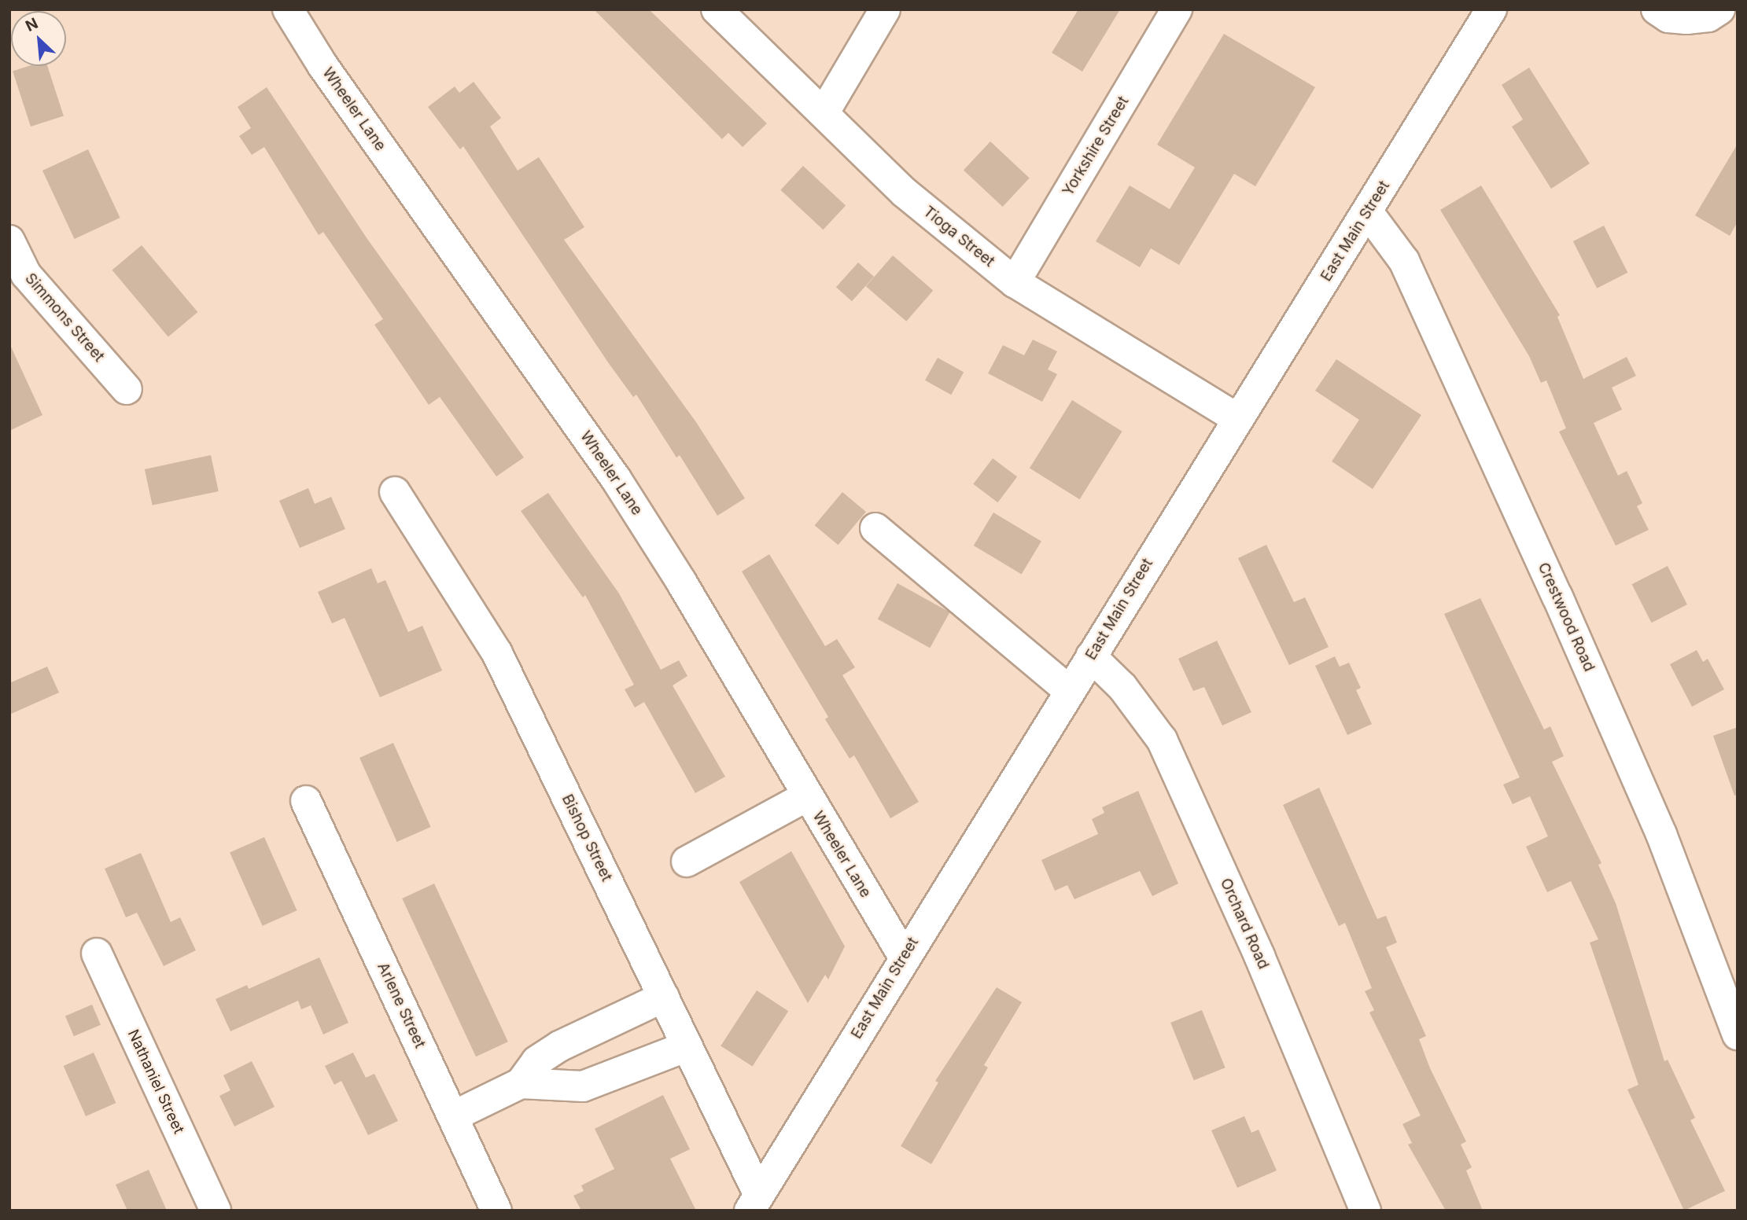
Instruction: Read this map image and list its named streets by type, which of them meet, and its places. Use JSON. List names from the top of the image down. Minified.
{"streets":{"main road":["Wheeler Lane","Yorkshire Street","East Main Street","Tioga Street","Simmons Street","Crestwood Road","Bishop Street","Orchard Road","Arlene Street","Nathaniel Street"]},"crossings":[["Wheeler Lane","East Main Street"],["Yorkshire Street","Tioga Street"],["East Main Street","Tioga Street"],["East Main Street","Crestwood Road"],["East Main Street","Bishop Street"],["East Main Street","Orchard Road"]],"north":"top left"}
